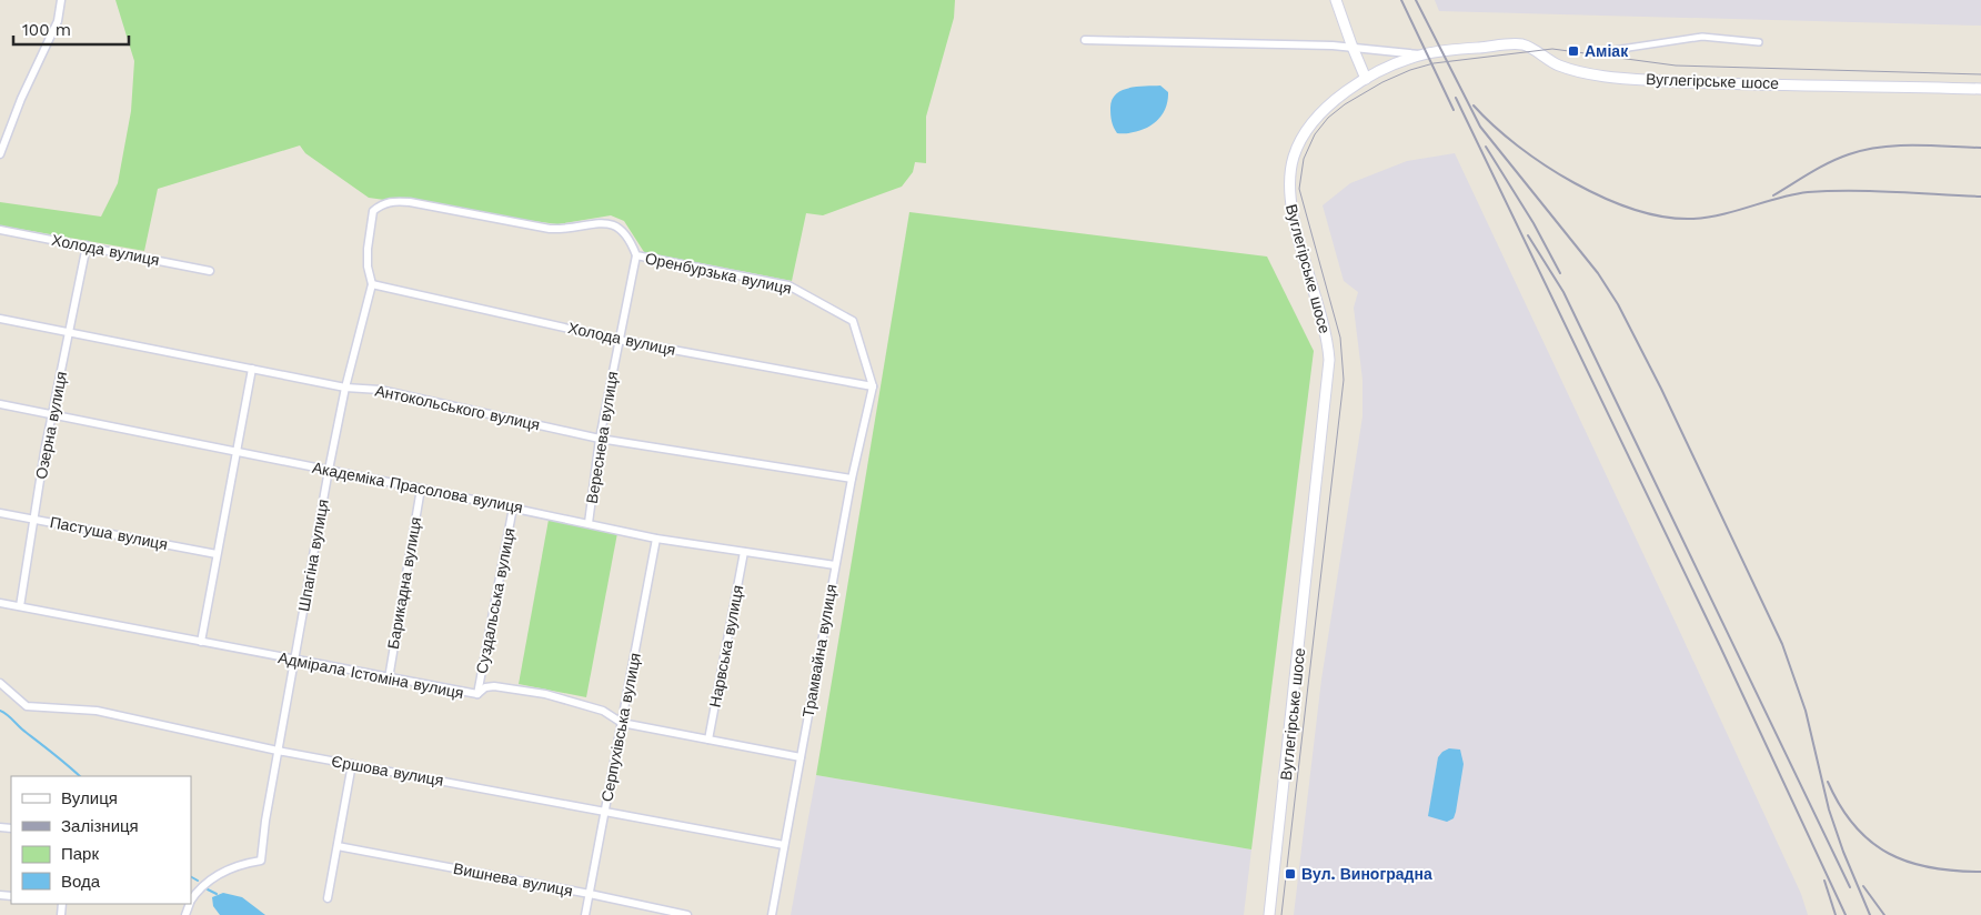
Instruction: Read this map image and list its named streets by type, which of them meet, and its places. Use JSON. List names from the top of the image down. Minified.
{"streets":{"street":["Вуглегірське шосе","Холода вулиця","Оренбурзька вулиця","Антокольського вулиця","Озерна вулиця","Вереснева вулиця","Академіка Прасолова вулиця","Пастуша вулиця","Шпагіна вулиця","Барикадна вулиця","Суздальська вулиця","Нарвська вулиця","Трамвайна вулиця","Адмірала Істоміна вулиця","Серпухівська вулиця","Єршова вулиця","Вишнева вулиця"]},"crossings":[["Холода вулиця","Оренбурзька вулиця"],["Холода вулиця","Озерна вулиця"],["Холода вулиця","Вереснева вулиця"],["Холода вулиця","Шпагіна вулиця"],["Холода вулиця","Трамвайна вулиця"],["Оренбурзька вулиця","Вереснева вулиця"],["Оренбурзька вулиця","Шпагіна вулиця"],["Оренбурзька вулиця","Трамвайна вулиця"],["Антокольського вулиця","Озерна вулиця"],["Антокольського вулиця","Вереснева вулиця"],["Антокольського вулиця","Шпагіна вулиця"],["Антокольського вулиця","Трамвайна вулиця"],["Озерна вулиця","Академіка Прасолова вулиця"],["Озерна вулиця","Пастуша вулиця"],["Озерна вулиця","Адмірала Істоміна вулиця"],["Вереснева вулиця","Академіка Прасолова вулиця"],["Академіка Прасолова вулиця","Шпагіна вулиця"],["Академіка Прасолова вулиця","Барикадна вулиця"],["Академіка Прасолова вулиця","Суздальська вулиця"],["Академіка Прасолова вулиця","Нарвська вулиця"],["Академіка Прасолова вулиця","Трамвайна вулиця"],["Академіка Прасолова вулиця","Серпухівська вулиця"],["Шпагіна вулиця","Адмірала Істоміна вулиця"],["Шпагіна вулиця","Єршова вулиця"],["Барикадна вулиця","Адмірала Істоміна вулиця"],["Суздальська вулиця","Адмірала Істоміна вулиця"],["Нарвська вулиця","Адмірала Істоміна вулиця"],["Трамвайна вулиця","Адмірала Істоміна вулиця"],["Трамвайна вулиця","Єршова вулиця"],["Адмірала Істоміна вулиця","Серпухівська вулиця"],["Серпухівська вулиця","Єршова вулиця"],["Серпухівська вулиця","Вишнева вулиця"]],"places":{"transit":["Аміак","Вул. Виноградна"]},"legend":["Вулиця","Залізниця","Парк","Вода"],"scale_bar":"100 m"}
